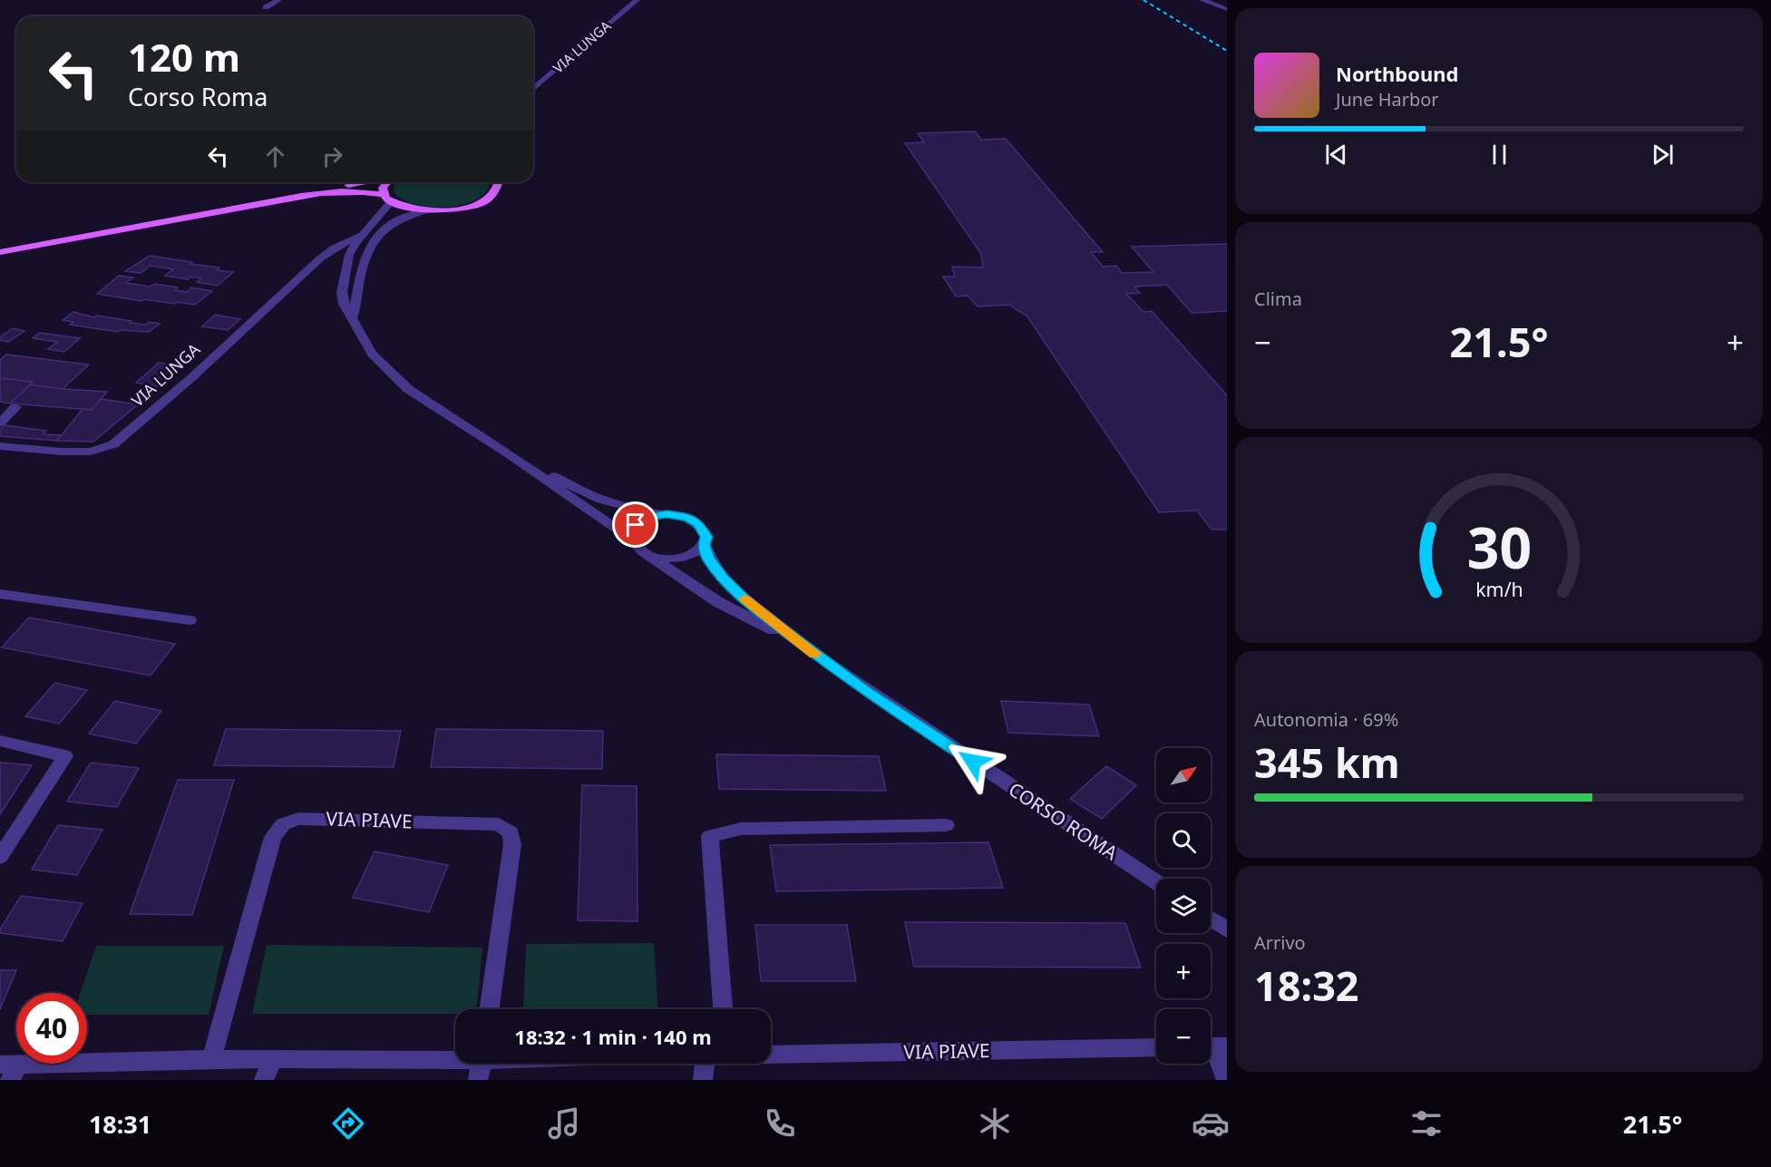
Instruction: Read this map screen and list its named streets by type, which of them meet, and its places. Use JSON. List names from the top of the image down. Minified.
{"streets":{"street":["VIA LUNGA","VIA PIAVE","CORSO ROMA"]},"crossings":[["VIA LUNGA","CORSO ROMA"]],"north":"top right","page":{"turn":["120 m","Corso Roma"],"song":["Northbound","June Harbor"],"tile":["Clima",["Autonomia · 69%","345 km"],["Arrivo","18:32"]],"heat":["−","21.5°","+"],"map_buttons":["+","−"],"limit":"40","trip":"18:32 · 1 min · 140 m","tabs":["18:31","21.5°"],"gauge":["30","km/h"]}}
